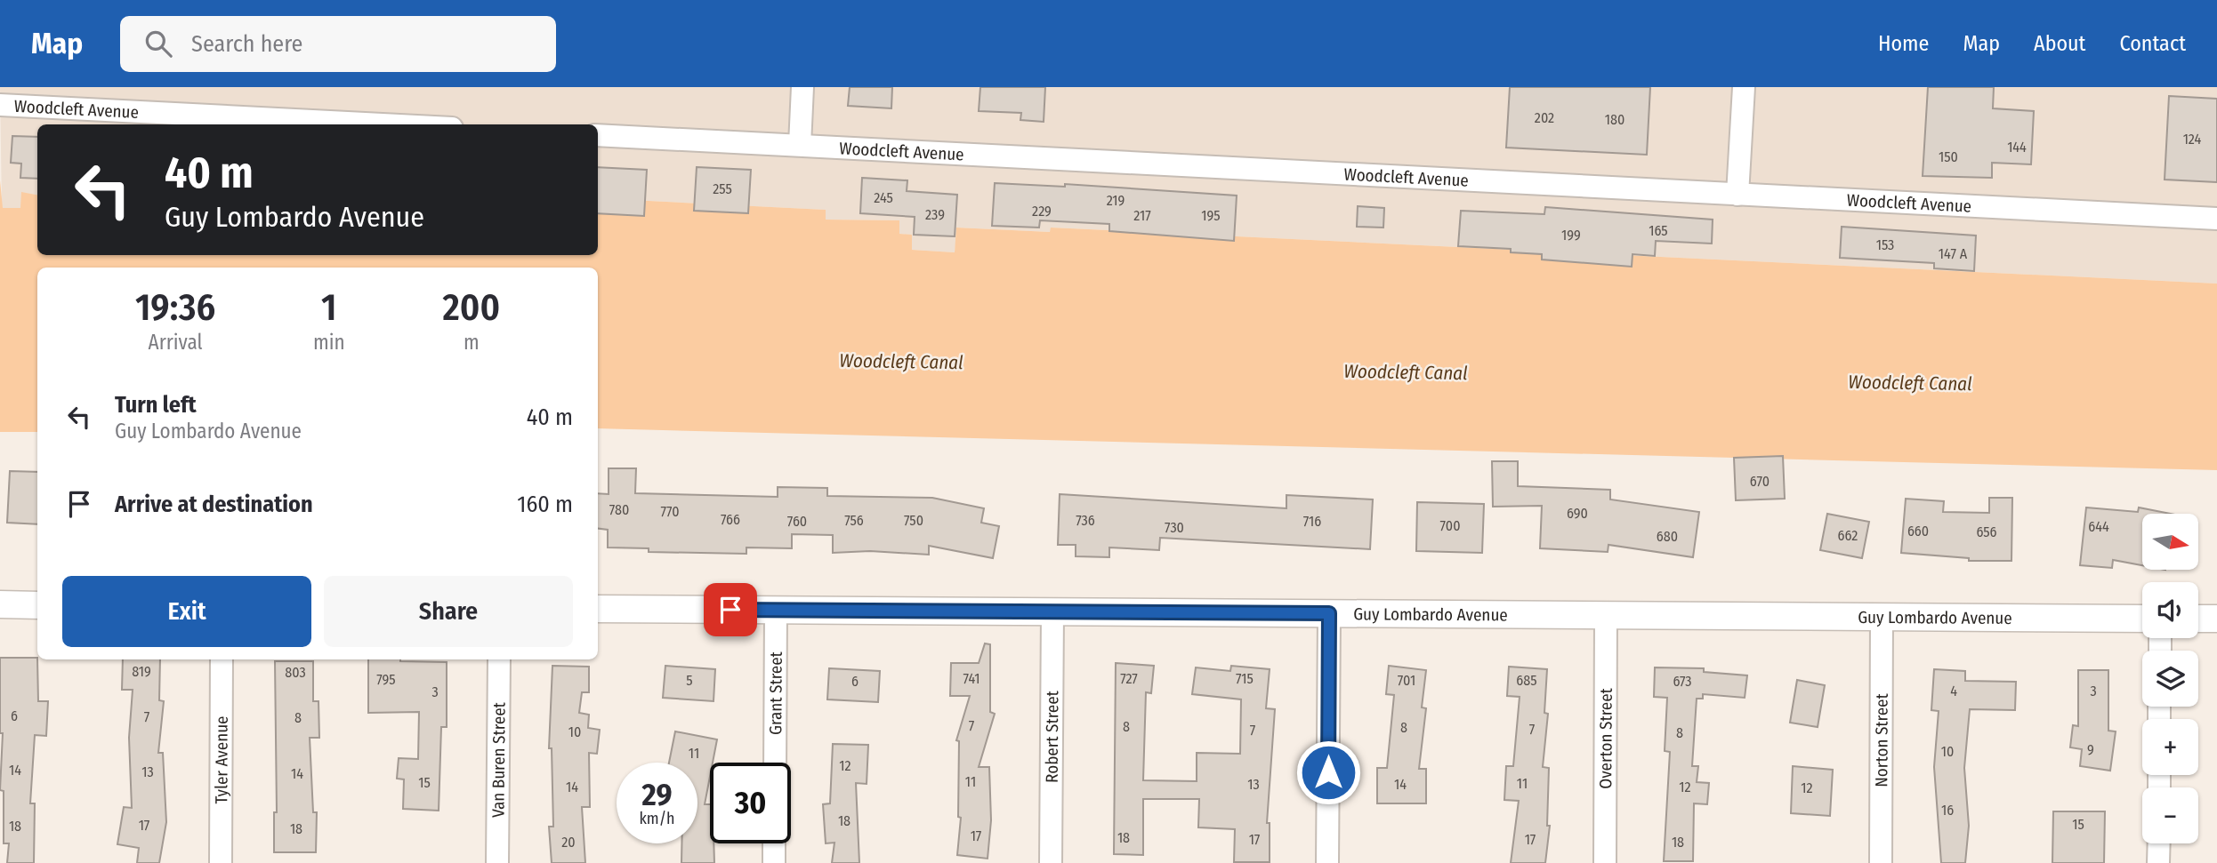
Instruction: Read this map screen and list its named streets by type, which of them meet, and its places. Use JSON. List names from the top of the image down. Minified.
{"streets":{"street":["Woodcleft Avenue","Guy Lombardo Avenue","Grant Street","Robert Street","Overton Street","Norton Street","Tyler Avenue","Van Buren Street"]},"crossings":[["Guy Lombardo Avenue","Grant Street"],["Guy Lombardo Avenue","Robert Street"],["Guy Lombardo Avenue","Overton Street"],["Guy Lombardo Avenue","Norton Street"]],"water":["Woodcleft Canal"],"house_numbers":["202","180","124","144","150","255","245","219","229","239","217","195","165","199","153","147 A","670","780","770","690","766","756","750","736","760","716","700","644","730","660","656","662","680","819","803","741","727","715","795","5","701","685","6","673","4","3","3","6","7","8","7","8","8","7","7","10","8","9","10","11","12","14","13","14","11","15","11","13","14","14","12","12","16","18","15","17","18","18","17","18","17","17","20","18"],"north":"right","page":{"header":"Map","search":"Search here","nav":["Home","Map","About","Contact"],"turn":["40 m","Guy Lombardo Avenue"],"eta":["19:36","Arrival","1","min","200","m"],"list":[{"name":"Turn left","note":"Guy Lombardo Avenue","value":"40 m"},{"name":"Arrive at destination","value":"160 m"}],"map_buttons":["+","−"],"buttons":["Exit","Share"],"speed":"29 km/h","limit":"30"}}
